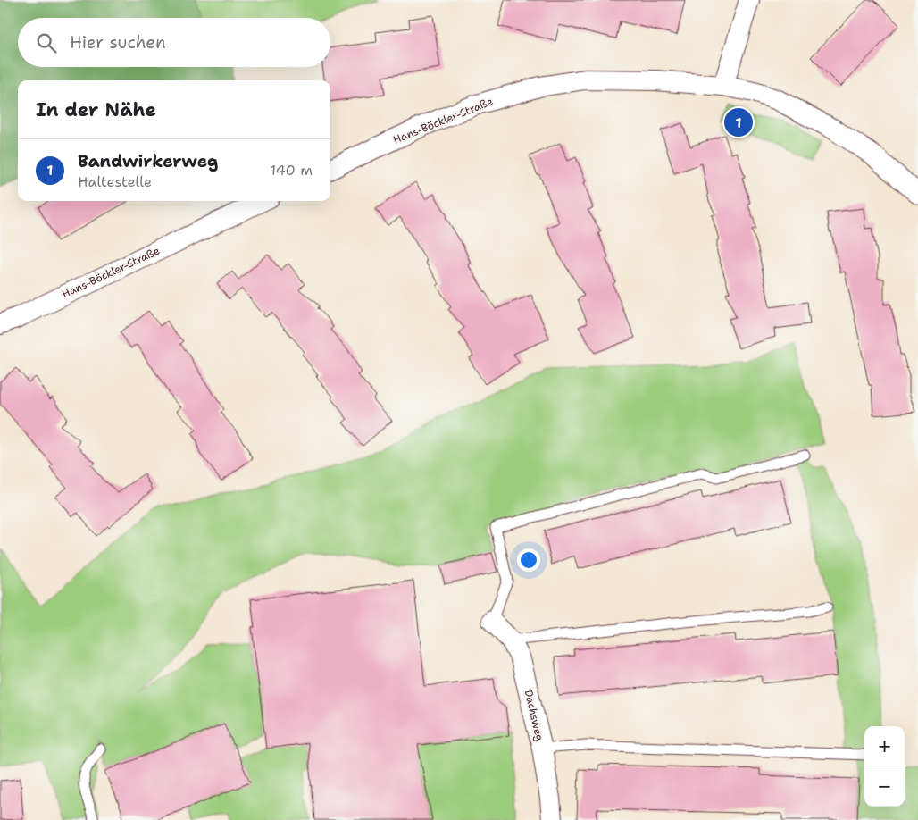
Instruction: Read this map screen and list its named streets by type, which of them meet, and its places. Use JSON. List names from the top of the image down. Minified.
{"streets":{"street":["Hans-Böckler-Straße","Dachsweg"]},"page":{"search":"Hier suchen","heading":"In der Nähe","pins":"1","list":[{"mark":"1","name":"Bandwirkerweg","note":"Haltestelle","value":"140 m"}],"map_buttons":["+","−"]}}
